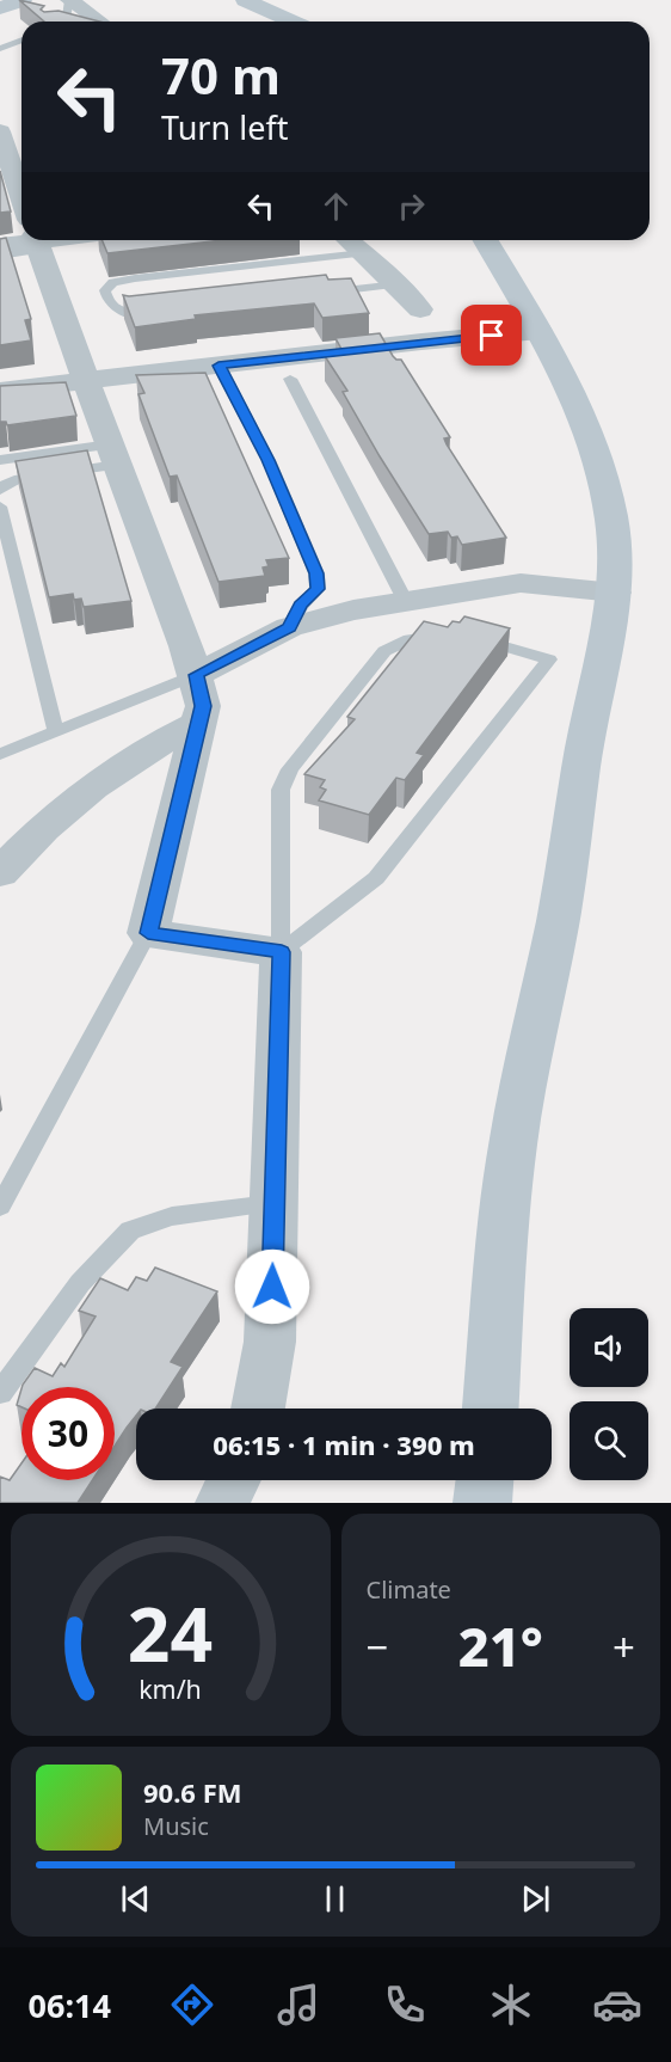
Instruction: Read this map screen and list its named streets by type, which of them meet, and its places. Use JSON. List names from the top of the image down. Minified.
{"page":{"turn":["70 m","Turn left"],"limit":"30","trip":"06:15 · 1 min · 390 m","tile":"Climate","heat":["−","21°","+"],"song":["90.6 FM","Music"],"tabs":"06:14","gauge":["24","km/h"]}}
